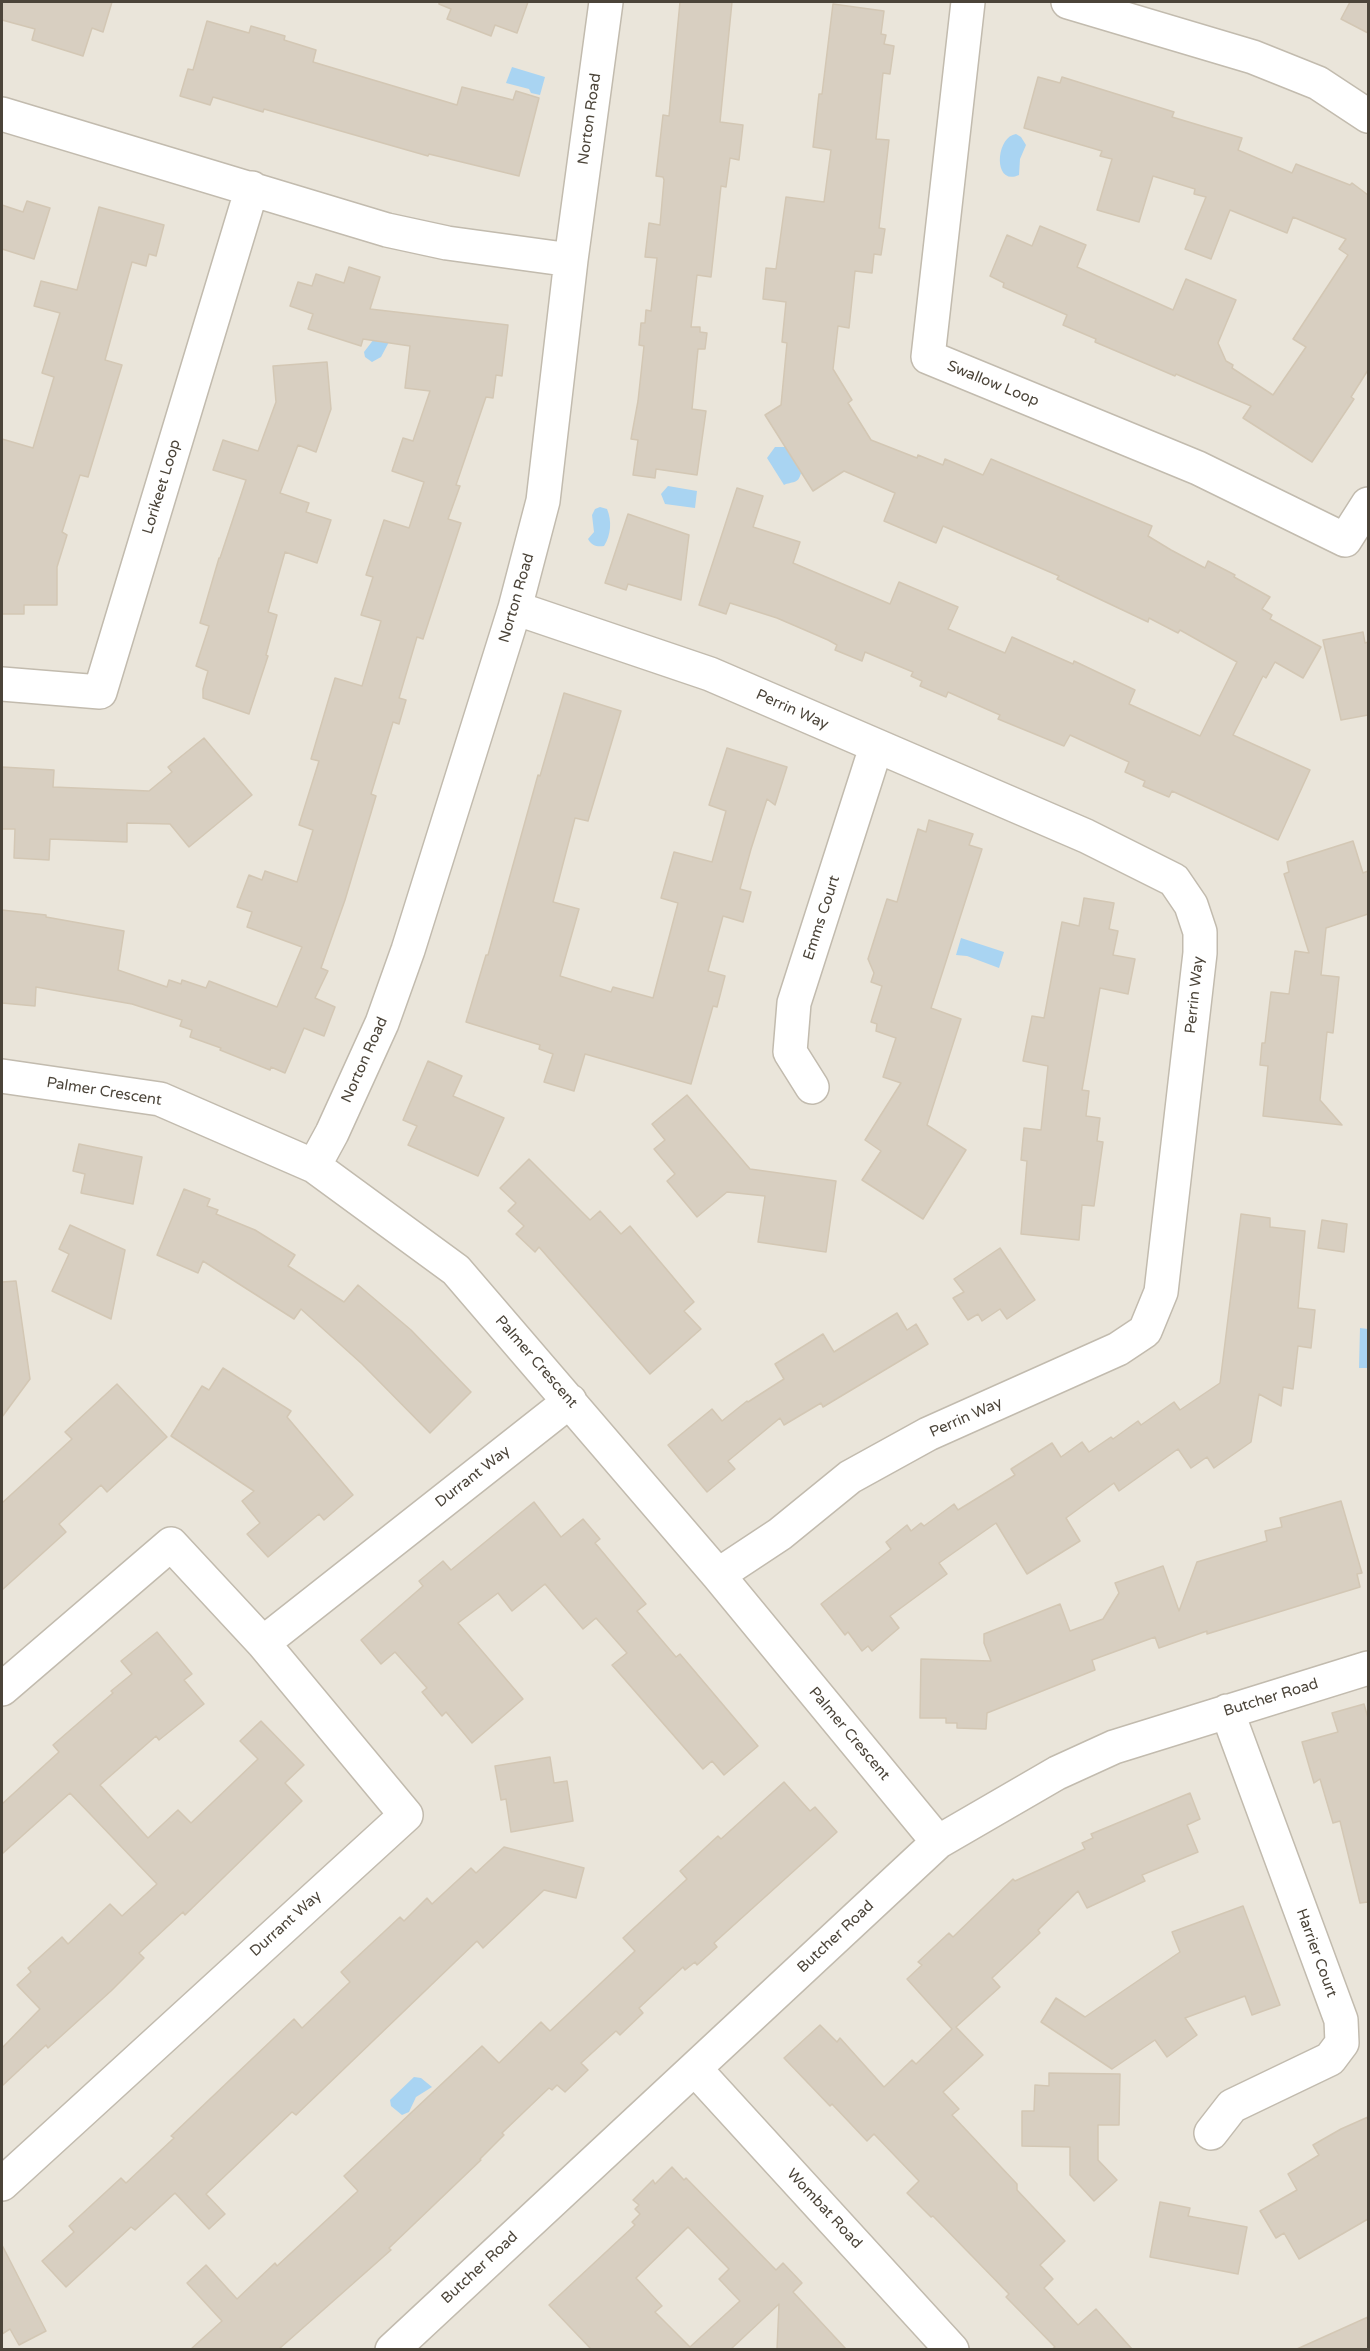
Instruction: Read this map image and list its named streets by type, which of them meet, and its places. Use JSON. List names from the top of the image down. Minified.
{"streets":{"street":["Norton Road","Swallow Loop","Lorikeet Loop","Perrin Way","Emms Court","Palmer Crescent","Durrant Way","Butcher Road","Harrier Court","Wombat Road"]},"crossings":[["Norton Road","Perrin Way"],["Norton Road","Palmer Crescent"],["Perrin Way","Emms Court"],["Perrin Way","Palmer Crescent"],["Palmer Crescent","Durrant Way"],["Palmer Crescent","Butcher Road"],["Butcher Road","Harrier Court"],["Butcher Road","Wombat Road"]]}
